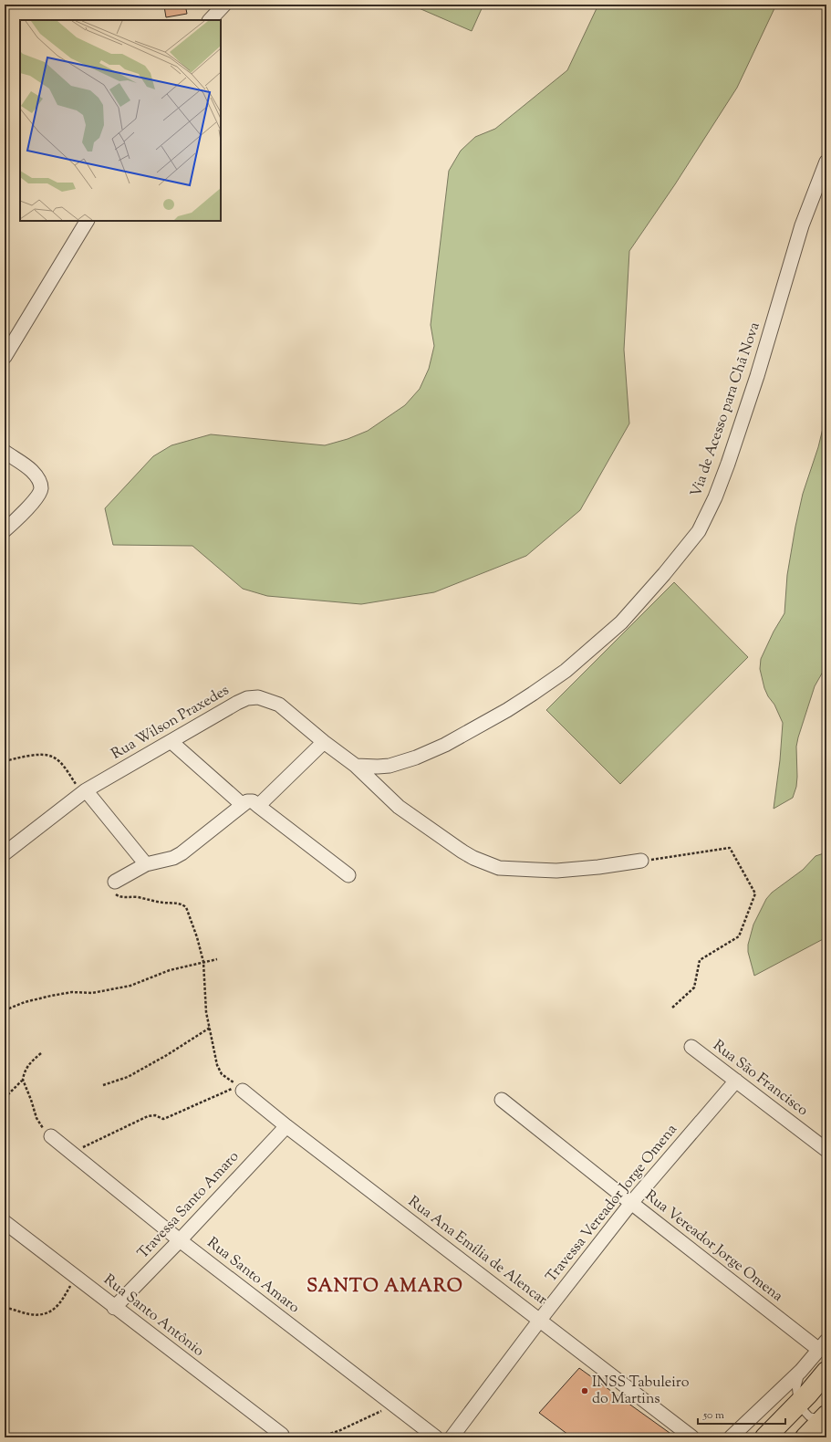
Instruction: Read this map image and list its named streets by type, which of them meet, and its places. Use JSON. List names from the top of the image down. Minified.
{"streets":{"street":["Via de Acesso para Chã Nova","Rua Wilson Praxedes","Rua São Francisco","Travessa Vereador Jorge Omena","Travessa Santo Amaro","Rua Vereador Jorge Omena","Rua Ana Emília de Alencar","Rua Santo Amaro","Rua Santo Antônio"]},"crossings":[["Via de Acesso para Chã Nova","Rua Wilson Praxedes"],["Rua São Francisco","Travessa Vereador Jorge Omena"],["Travessa Vereador Jorge Omena","Rua Vereador Jorge Omena"],["Travessa Vereador Jorge Omena","Rua Ana Emília de Alencar"],["Travessa Santo Amaro","Rua Ana Emília de Alencar"],["Travessa Santo Amaro","Rua Santo Amaro"],["Travessa Santo Amaro","Rua Santo Antônio"]],"districts":["SANTO AMARO"],"places":["INSS Tabuleiro do Martins"],"scale_bar":"50 m"}
